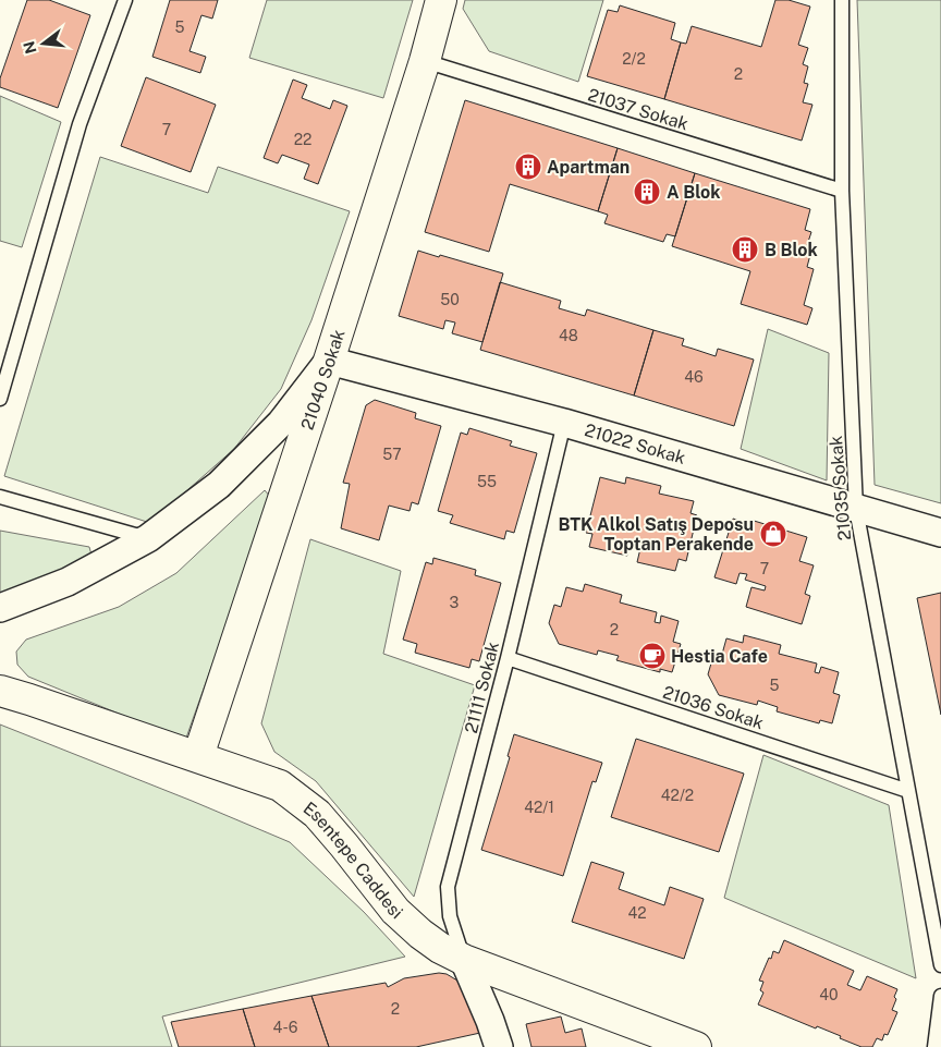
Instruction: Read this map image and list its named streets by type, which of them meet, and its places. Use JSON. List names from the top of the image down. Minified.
{"streets":{"main road":["21040 Sokak","Esentepe Caddesi"],"street":["21022 Sokak"],"lane":["21037 Sokak","21035 Sokak","21111 Sokak","21036 Sokak"]},"crossings":[["21037 Sokak","21040 Sokak"],["21037 Sokak","21035 Sokak"],["21040 Sokak","21022 Sokak"],["21040 Sokak","Esentepe Caddesi"],["21022 Sokak","21035 Sokak"],["21022 Sokak","21111 Sokak"],["21035 Sokak","21036 Sokak"],["21111 Sokak","21036 Sokak"],["21111 Sokak","Esentepe Caddesi"]],"places":{"building":["Apartman","A Blok","B Blok"],"shop":["BTK Alkol Satış Deposu Toptan Perakende"],"cafe":["Hestia Cafe"]},"house_numbers":["5","2/2","2","7","22","50","48","46","57","55","7","3","2","5","42/2","42/1","42","40","2","4-6"],"north":"left"}
